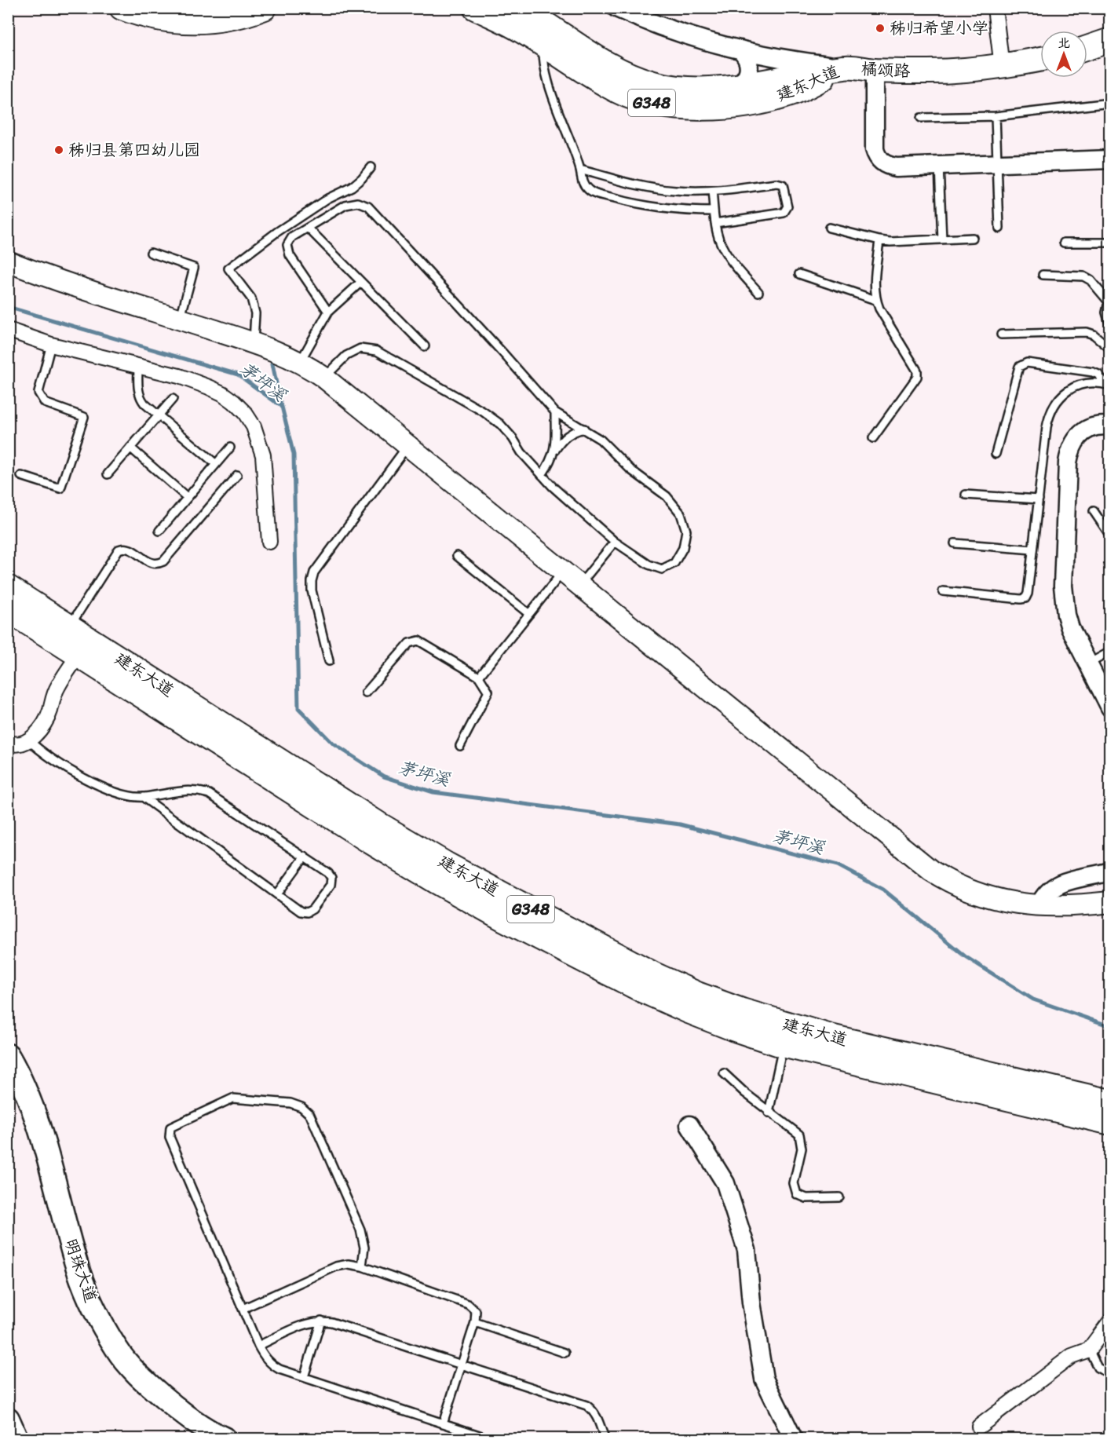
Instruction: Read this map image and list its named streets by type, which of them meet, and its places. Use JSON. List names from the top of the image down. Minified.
{"streets":{"highway":["橘颂路","建东大道","G348"],"main road":["明珠大道"]},"crossings":[["橘颂路","建东大道"]],"water":["茅坪溪"],"places":["秭归希望小学","秭归县第四幼儿园"],"north":"top"}
